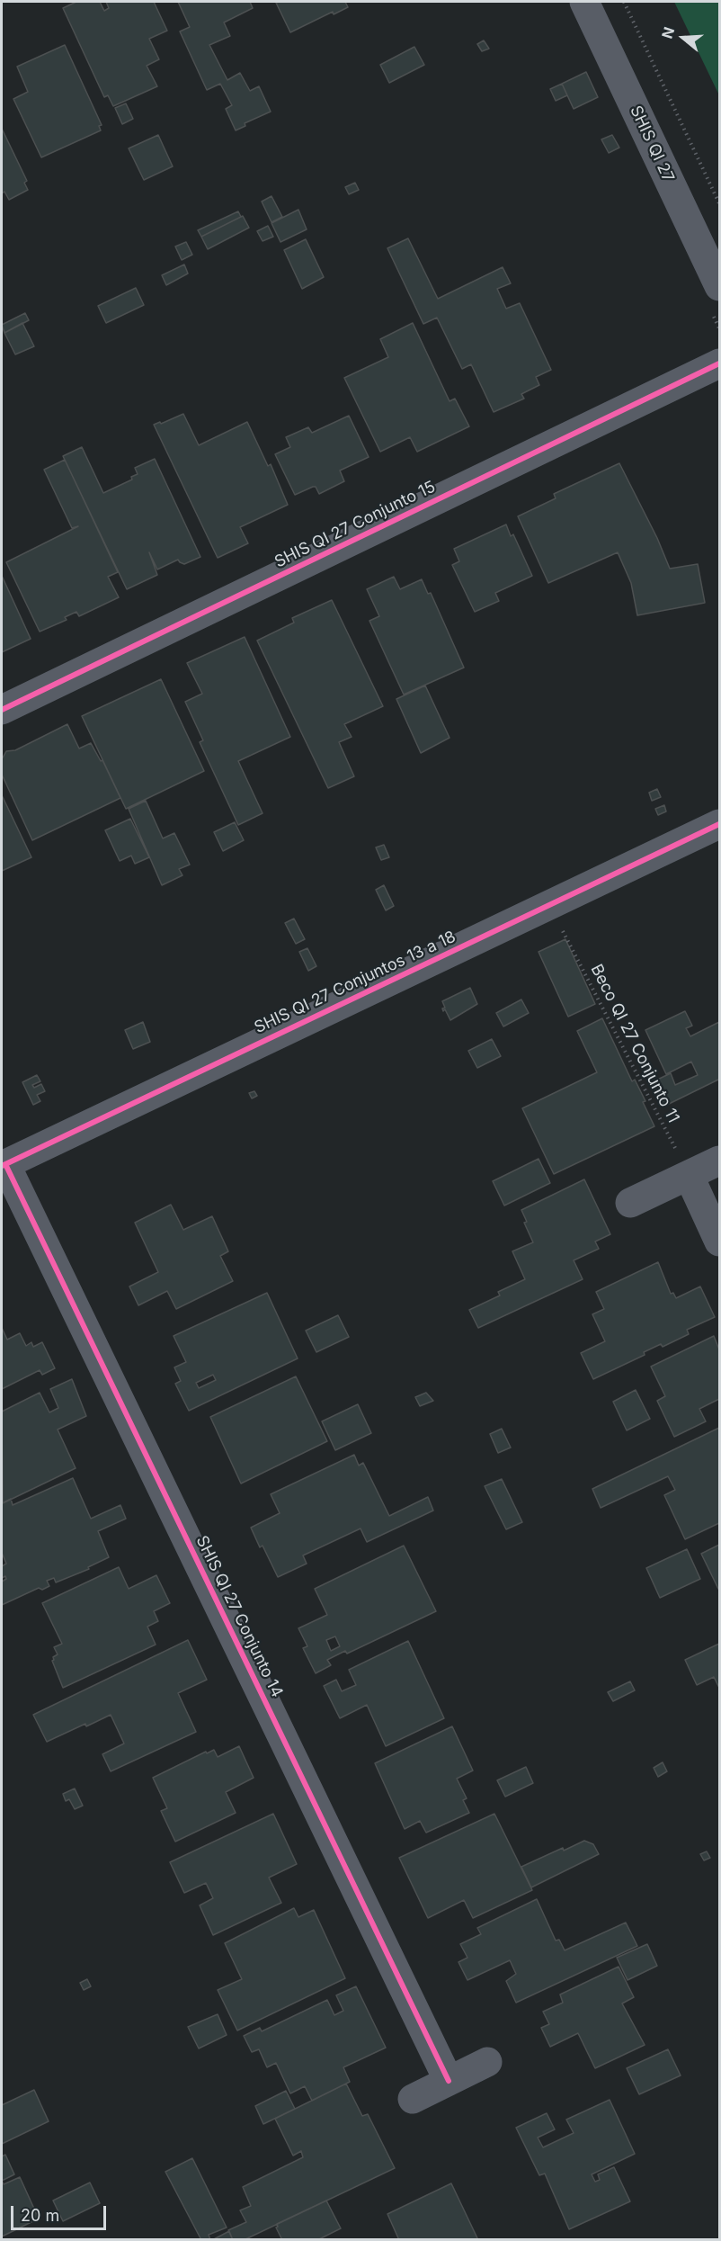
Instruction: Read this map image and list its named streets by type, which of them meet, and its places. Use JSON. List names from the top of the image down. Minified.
{"streets":{"street":["SHIS QI 27","SHIS QI 27 Conjunto 15","SHIS QI 27 Conjuntos 13 a 18","SHIS QI 27 Conjunto 14"],"path":["Beco QI 27 Conjunto 11"]},"crossings":[["SHIS QI 27 Conjuntos 13 a 18","SHIS QI 27 Conjunto 14"]],"scale_bar":"20 m","north":"left"}
